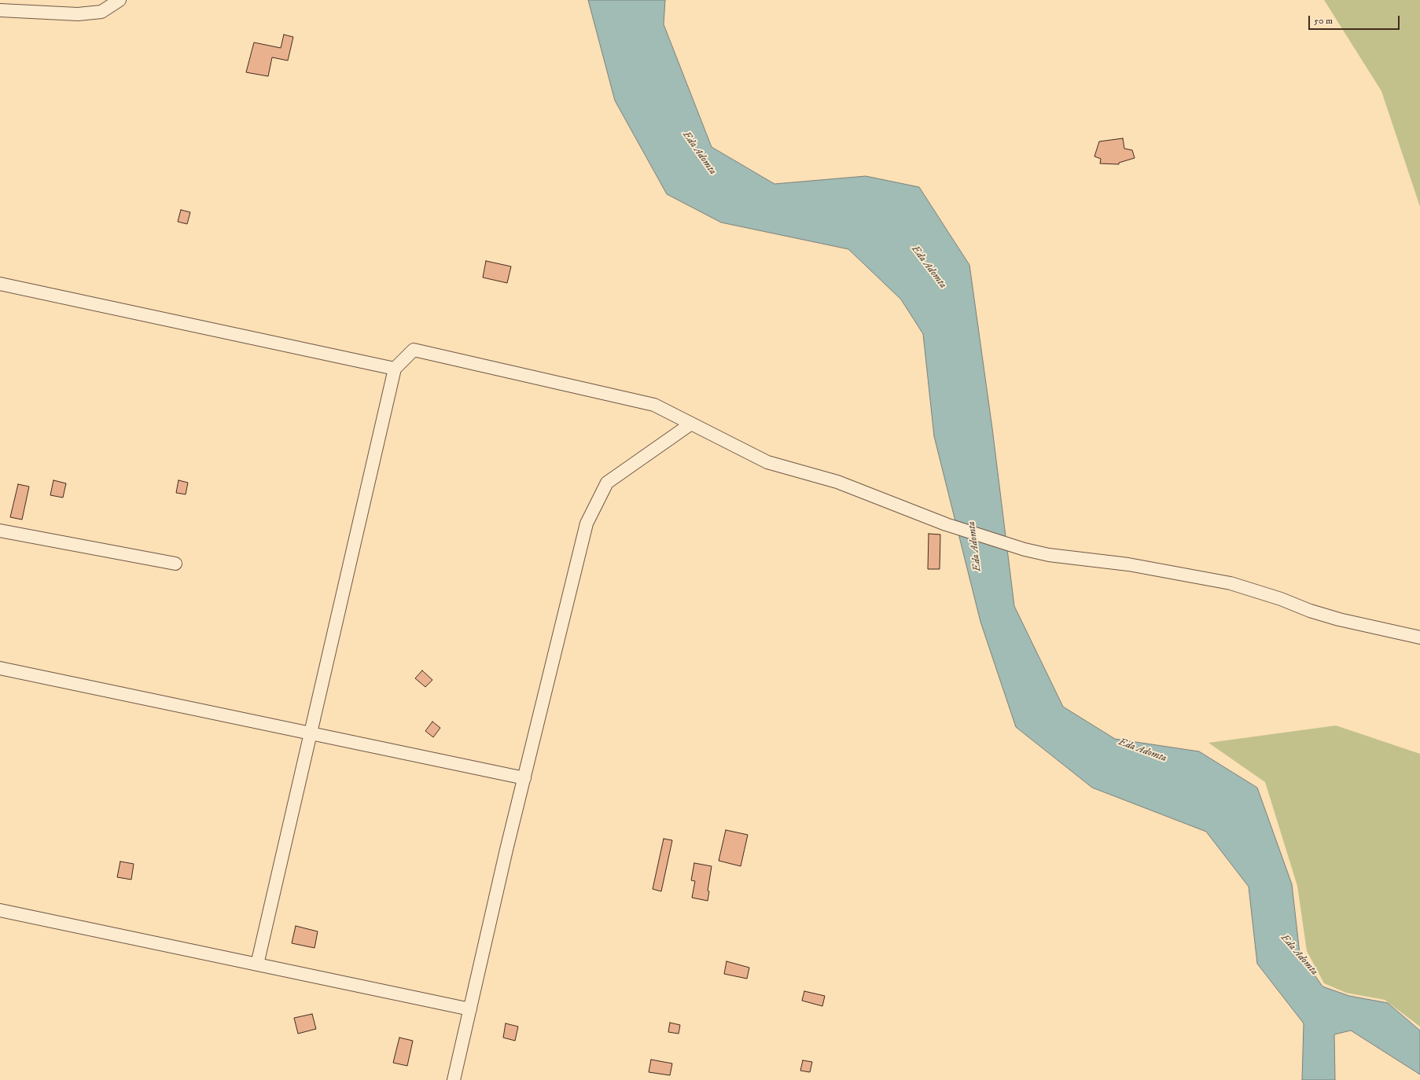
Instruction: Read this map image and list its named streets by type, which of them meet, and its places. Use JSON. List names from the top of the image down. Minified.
{"water":["Eda Adomta"],"scale_bar":"50 m"}
